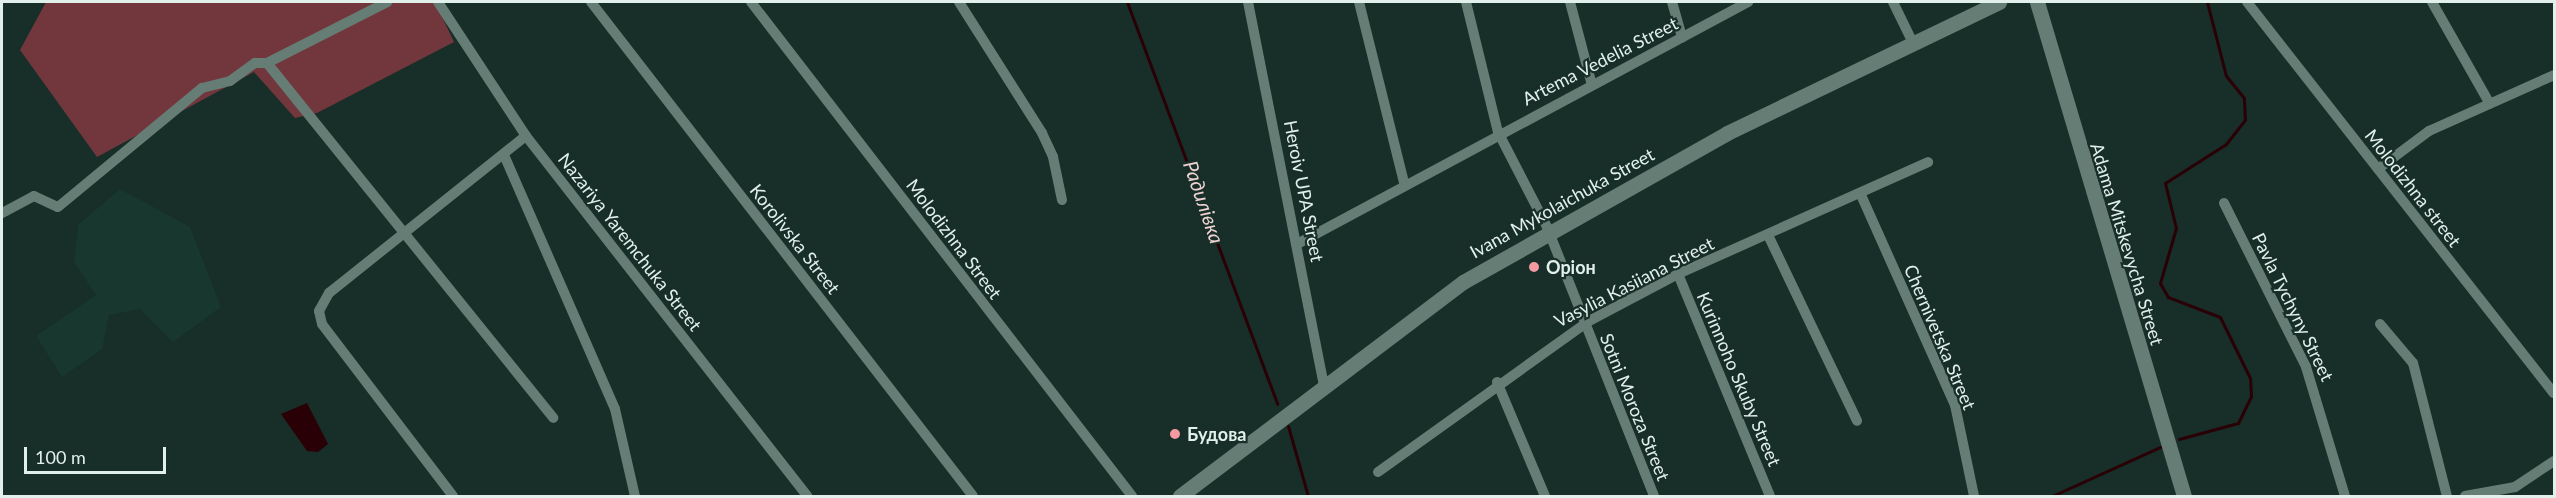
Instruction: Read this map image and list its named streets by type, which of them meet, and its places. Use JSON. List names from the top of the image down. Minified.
{"streets":{"street":["Artema Vedelia Street","Molodizhna street","Heroiv UPA Street","Ivana Mykolaichuka Street","Korolivska Street","Molodizhna Street","Nazariya Yaremchuka Street","Adama Mitskevycha Street","Vasylia Kasiiana Street","Pavla Tychyny Street","Chernivetska Street","Kurinnoho Skuby Street","Sotni Moroza Street"]},"crossings":[["Artema Vedelia Street","Heroiv UPA Street"],["Artema Vedelia Street","Sotni Moroza Street"],["Heroiv UPA Street","Ivana Mykolaichuka Street"],["Ivana Mykolaichuka Street","Sotni Moroza Street"],["Vasylia Kasiiana Street","Chernivetska Street"],["Vasylia Kasiiana Street","Kurinnoho Skuby Street"],["Vasylia Kasiiana Street","Sotni Moroza Street"]],"water":["Радилівка"],"places":["Оріон","Будова"],"scale_bar":"100 m"}
